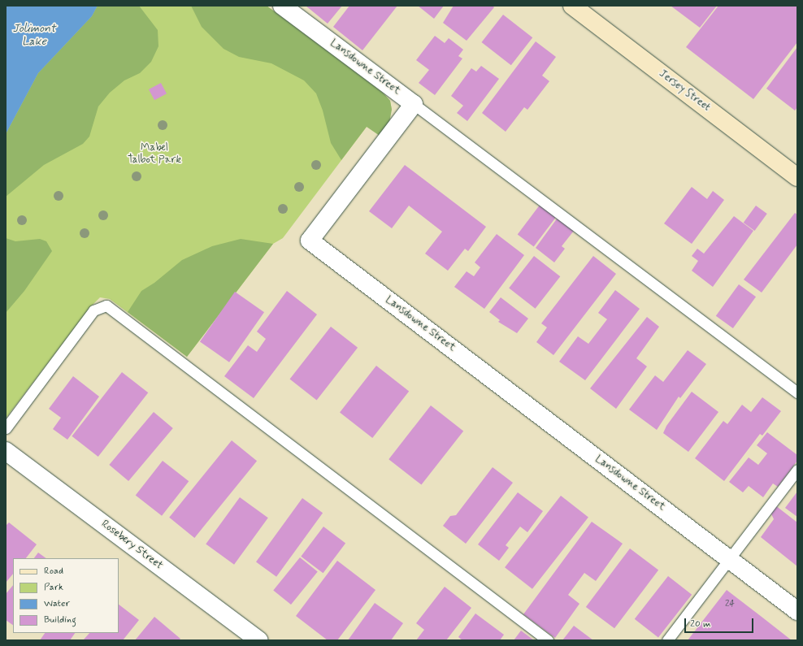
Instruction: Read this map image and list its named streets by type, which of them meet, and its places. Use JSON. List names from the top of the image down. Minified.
{"streets":{"street":["Lansdowne Street","Jersey Street","Rosebery Street"]},"water":["Jolimont Lake"],"parks":["Mabel Talbot Park"],"house_numbers":["24"],"legend":["Road","Park","Water","Building"],"scale_bar":"20 m"}
